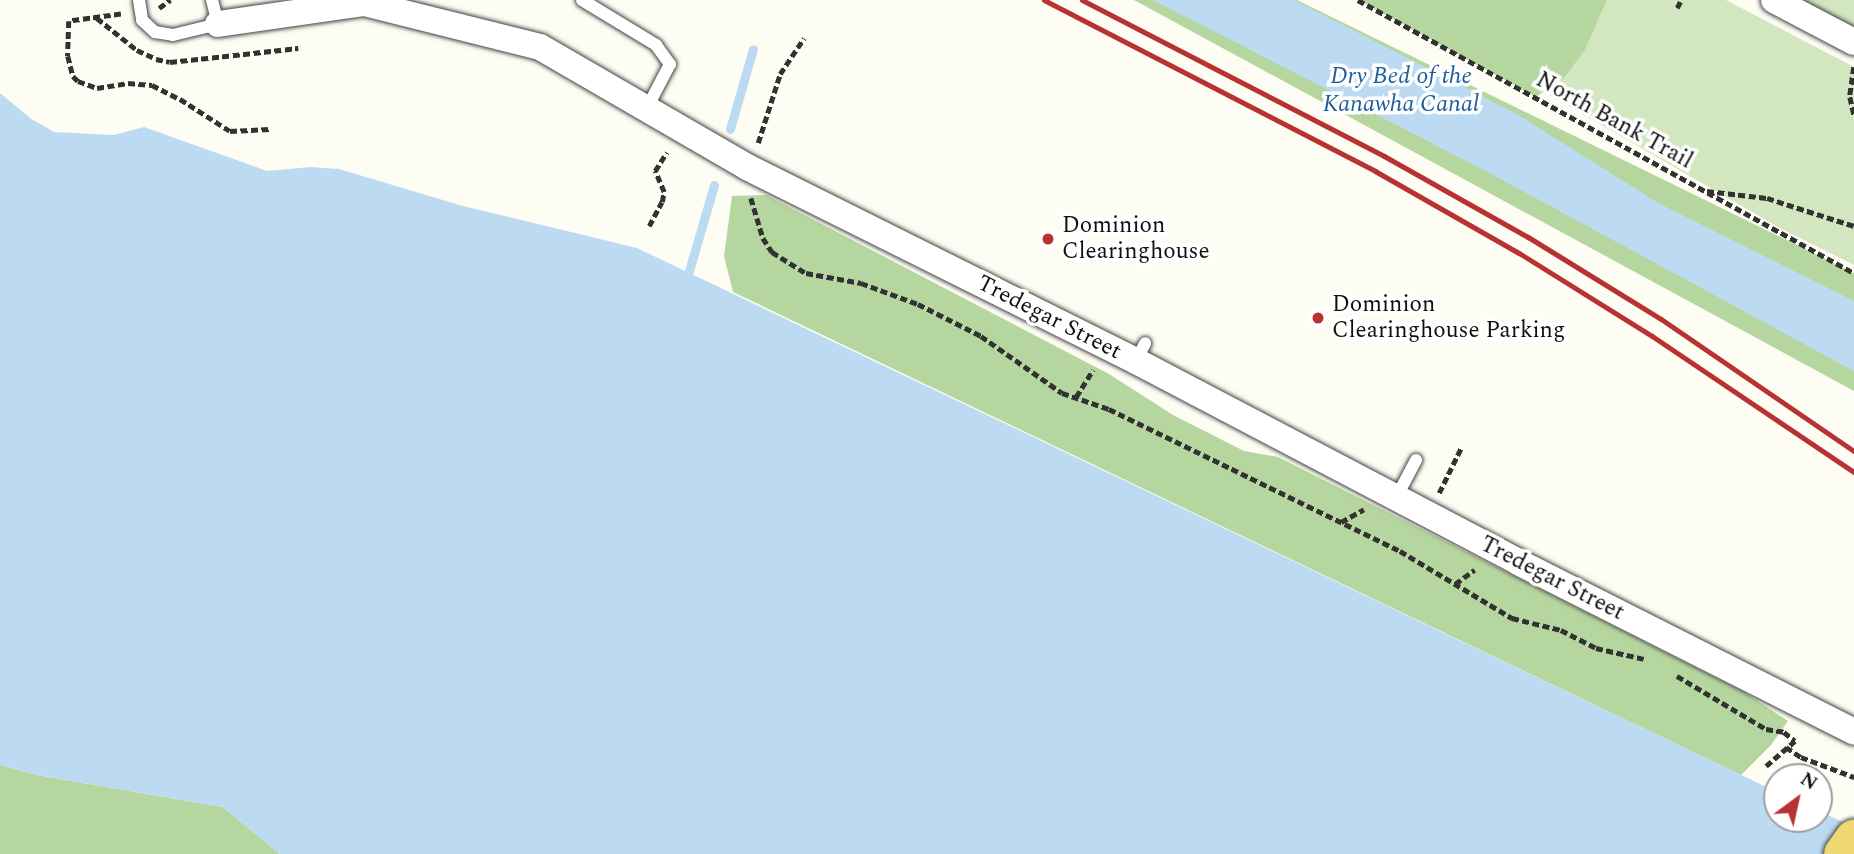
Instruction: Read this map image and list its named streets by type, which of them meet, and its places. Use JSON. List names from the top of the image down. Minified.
{"streets":{"street":["Tredegar Street"],"path":["North Bank Trail"]},"water":["Dry Bed of the Kanawha Canal"],"places":["Dominion Clearinghouse","Dominion Clearinghouse Parking"],"north":"top right"}
